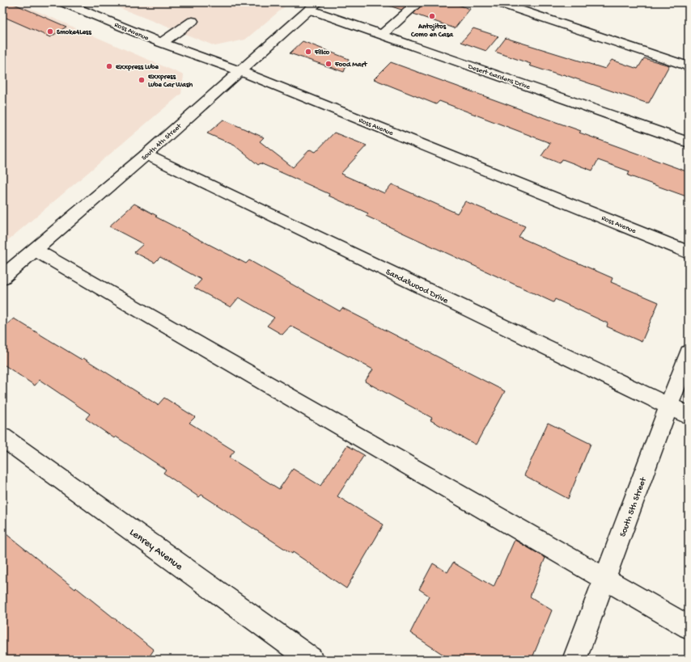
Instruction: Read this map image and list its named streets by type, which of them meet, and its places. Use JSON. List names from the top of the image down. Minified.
{"streets":{"street":["Ross Avenue","Desert Gardens Drive","South 4th Street","Sandalwood Drive","South 5th Street","Lenrey Avenue"]},"crossings":[["Ross Avenue","South 4th Street"],["Desert Gardens Drive","South 4th Street"],["South 4th Street","Sandalwood Drive"],["Sandalwood Drive","South 5th Street"]],"places":["Antojitos Como en Casa","Smoke4Less","Fillco","Food Mart","Exxpress Lube","Exxpress Lube Car Wash"]}
